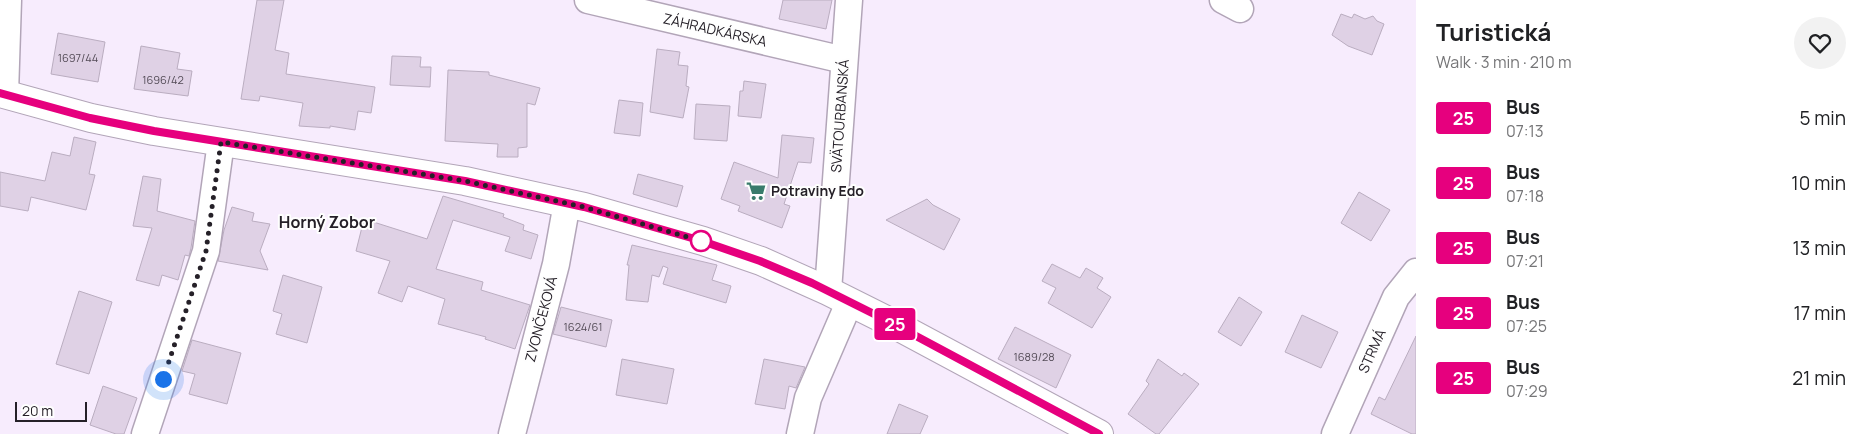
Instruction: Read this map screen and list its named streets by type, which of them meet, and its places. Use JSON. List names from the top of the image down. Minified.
{"streets":{"street":["ZÁHRADKÁRSKA","SVÄTOURBANSKÁ","ZVONČEKOVÁ","STRMÁ"]},"crossings":[["ZÁHRADKÁRSKA","SVÄTOURBANSKÁ"]],"districts":["Horný Zobor"],"places":{"supermarket":["Potraviny Edo"]},"lines":["bus line 25"],"house_numbers":["1697/44","1696/42","1624/61","1689/28"],"scale_bar":"20 m","page":{"on_map":"25","heading":["Turistická","Walk · 3 min · 210 m"],"list":[{"mark":"25","name":"Bus","note":"07:13","value":"5 min"},{"mark":"25","name":"Bus","note":"07:18","value":"10 min"},{"mark":"25","name":"Bus","note":"07:21","value":"13 min"},{"mark":"25","name":"Bus","note":"07:25","value":"17 min"},{"mark":"25","name":"Bus","note":"07:29","value":"21 min"}],"scale":"20 m"}}
